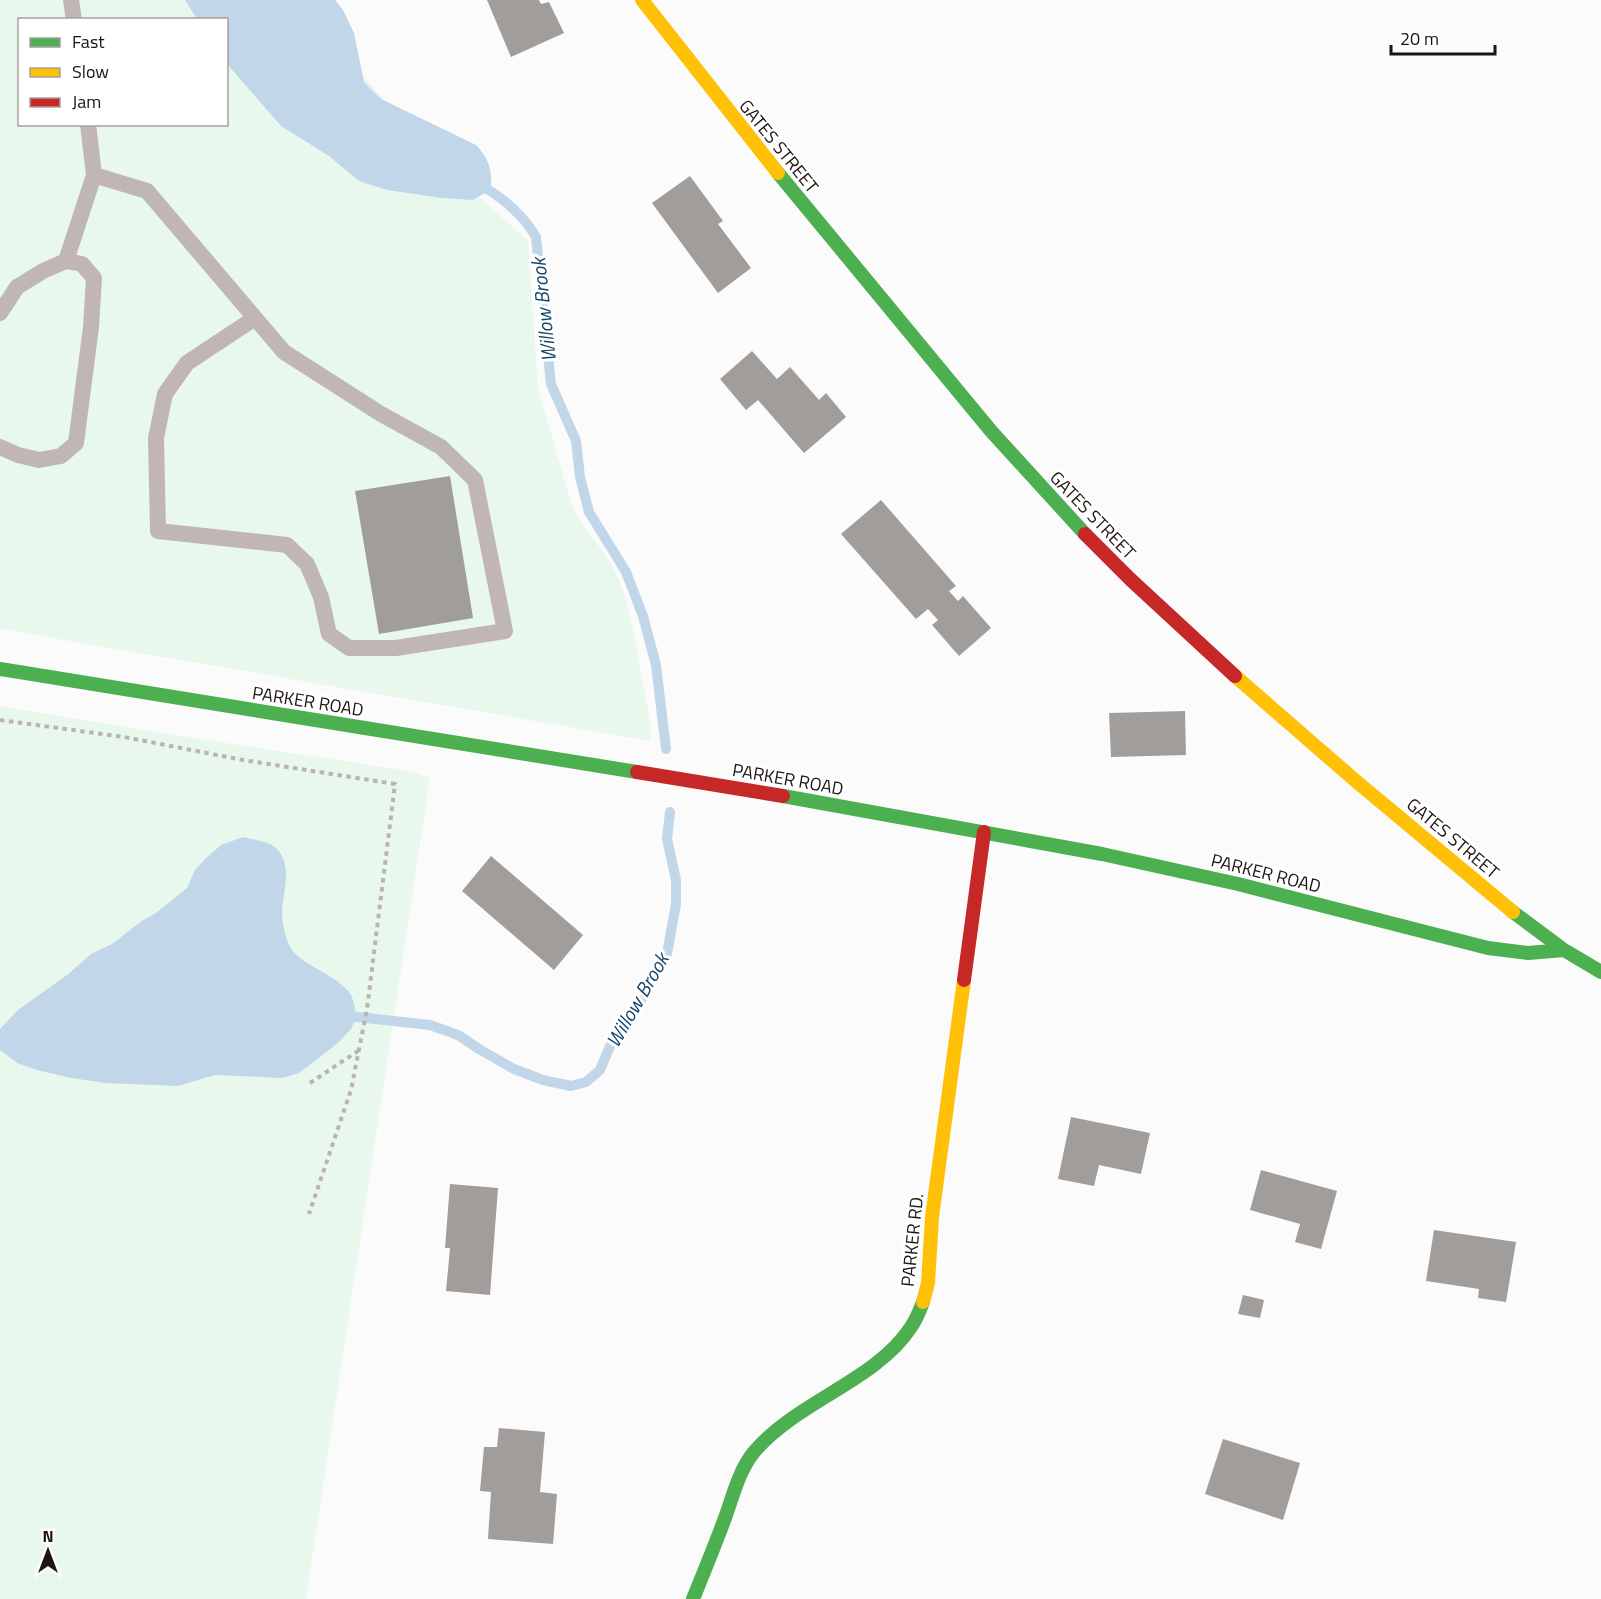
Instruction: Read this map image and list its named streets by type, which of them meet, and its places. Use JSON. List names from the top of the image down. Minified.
{"streets":{"street":["GATES STREET","PARKER ROAD","PARKER RD."]},"crossings":[["GATES STREET","PARKER ROAD"],["PARKER ROAD","PARKER RD."]],"water":["Willow Brook"],"legend":["Fast","Slow","Jam"],"scale_bar":"20 m","north":"top"}
